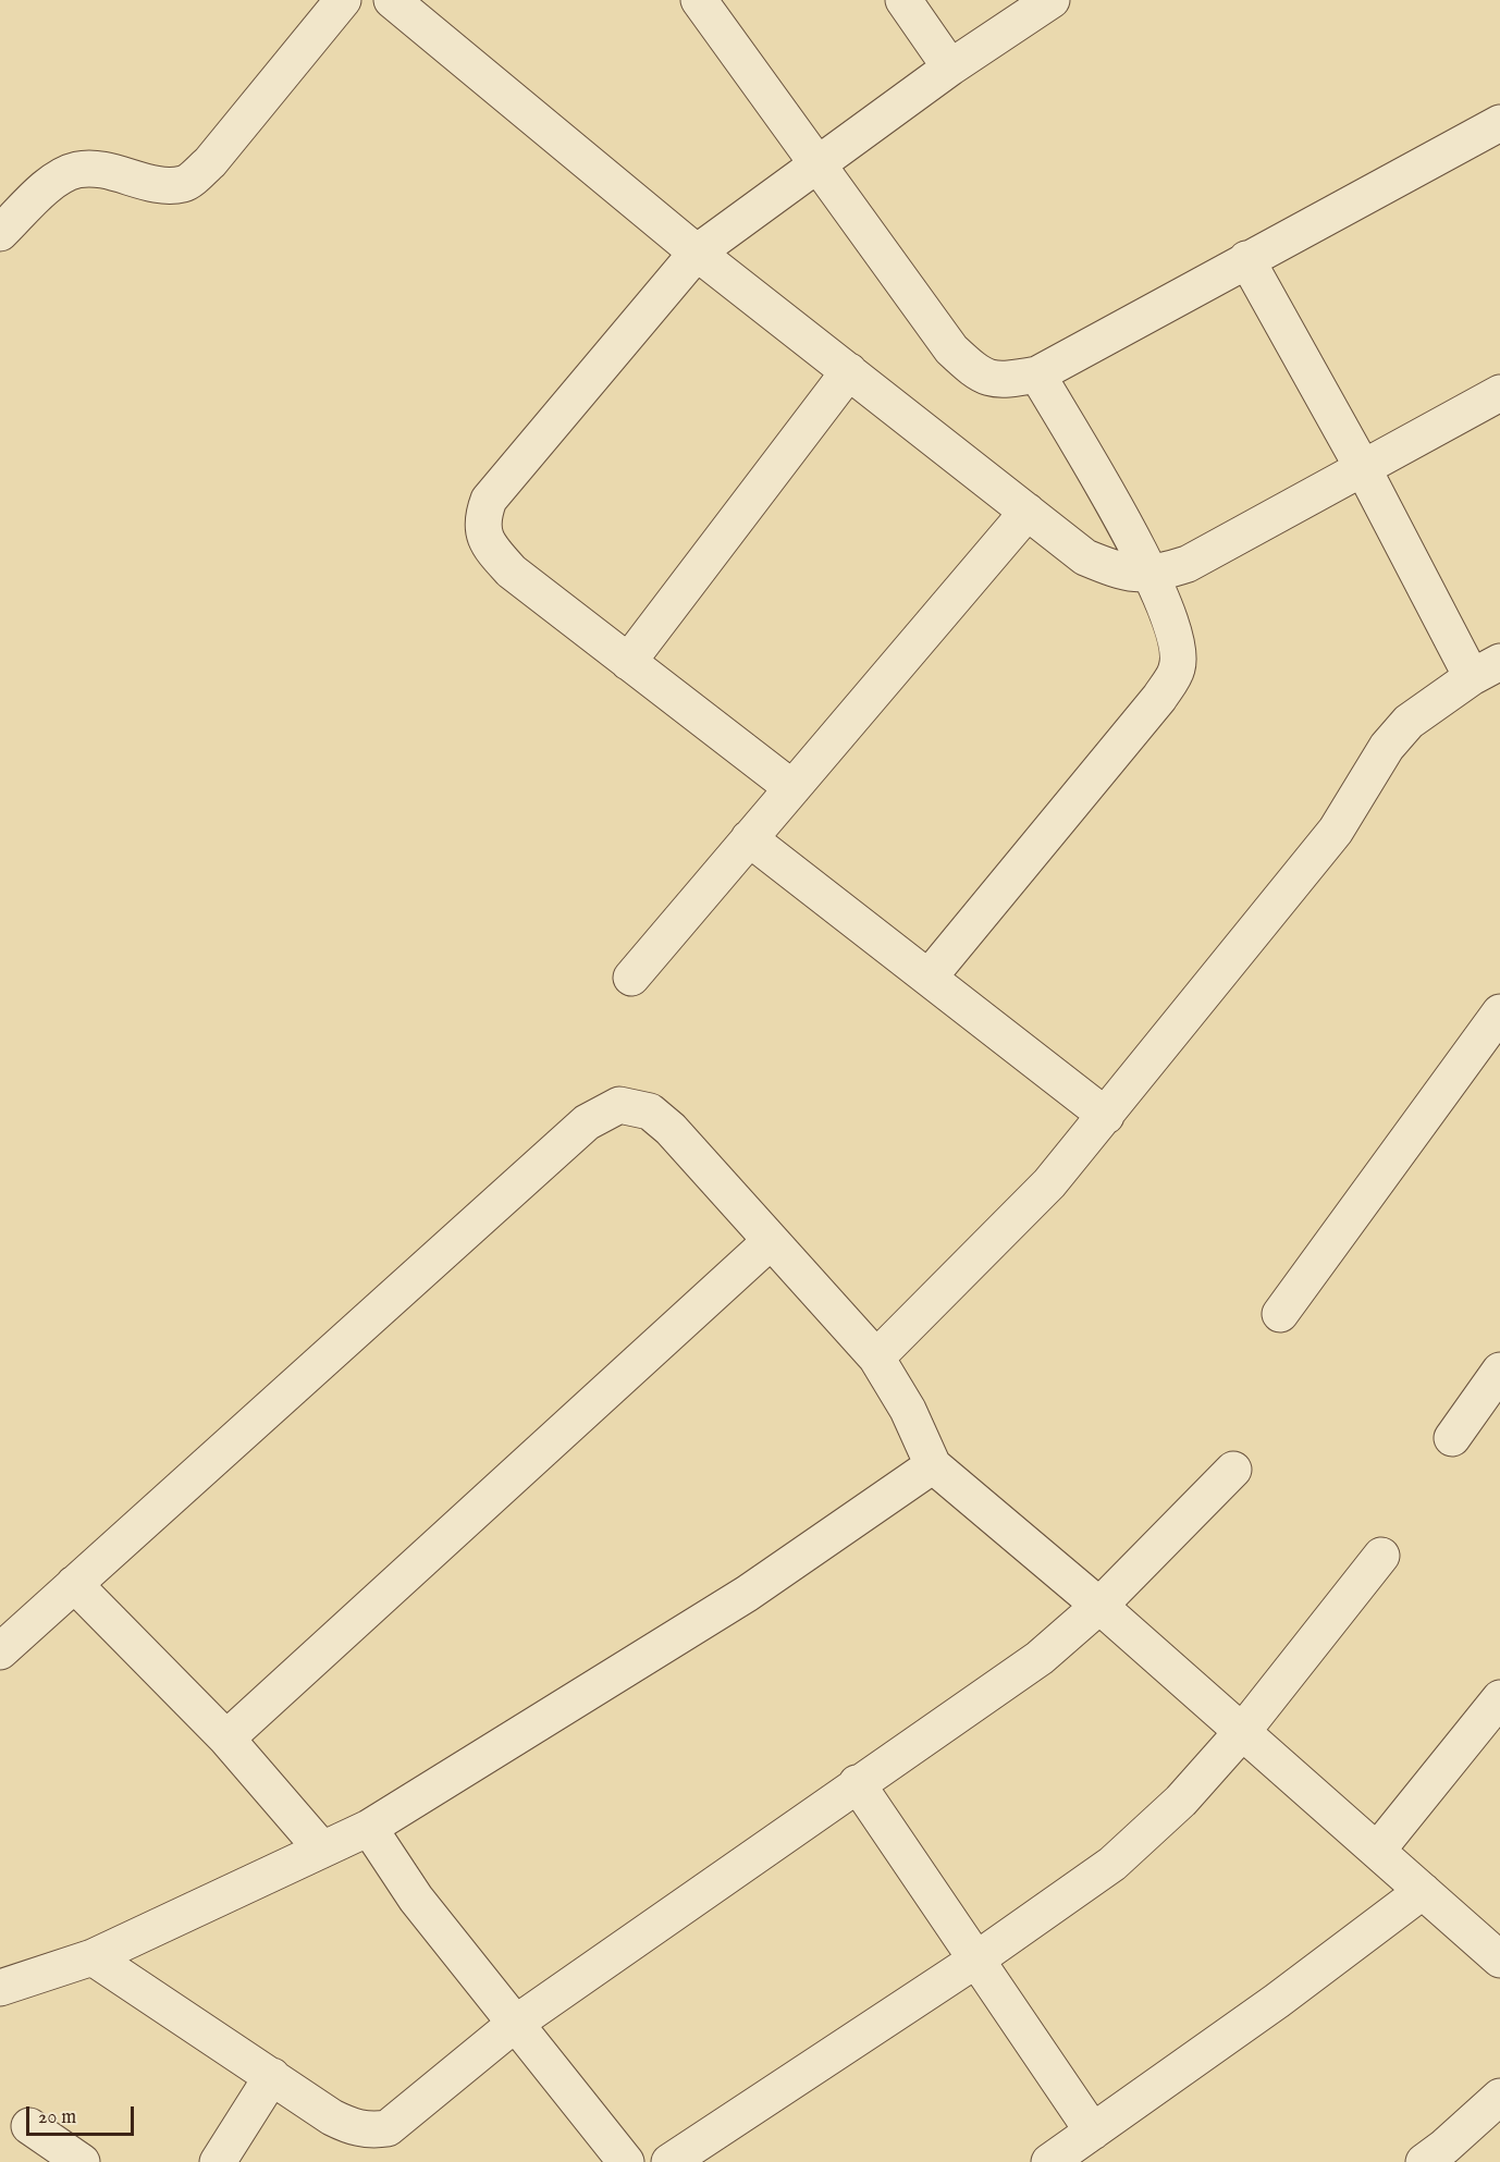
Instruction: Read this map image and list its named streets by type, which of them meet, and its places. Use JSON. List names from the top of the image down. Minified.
{"scale_bar":"20 m"}
